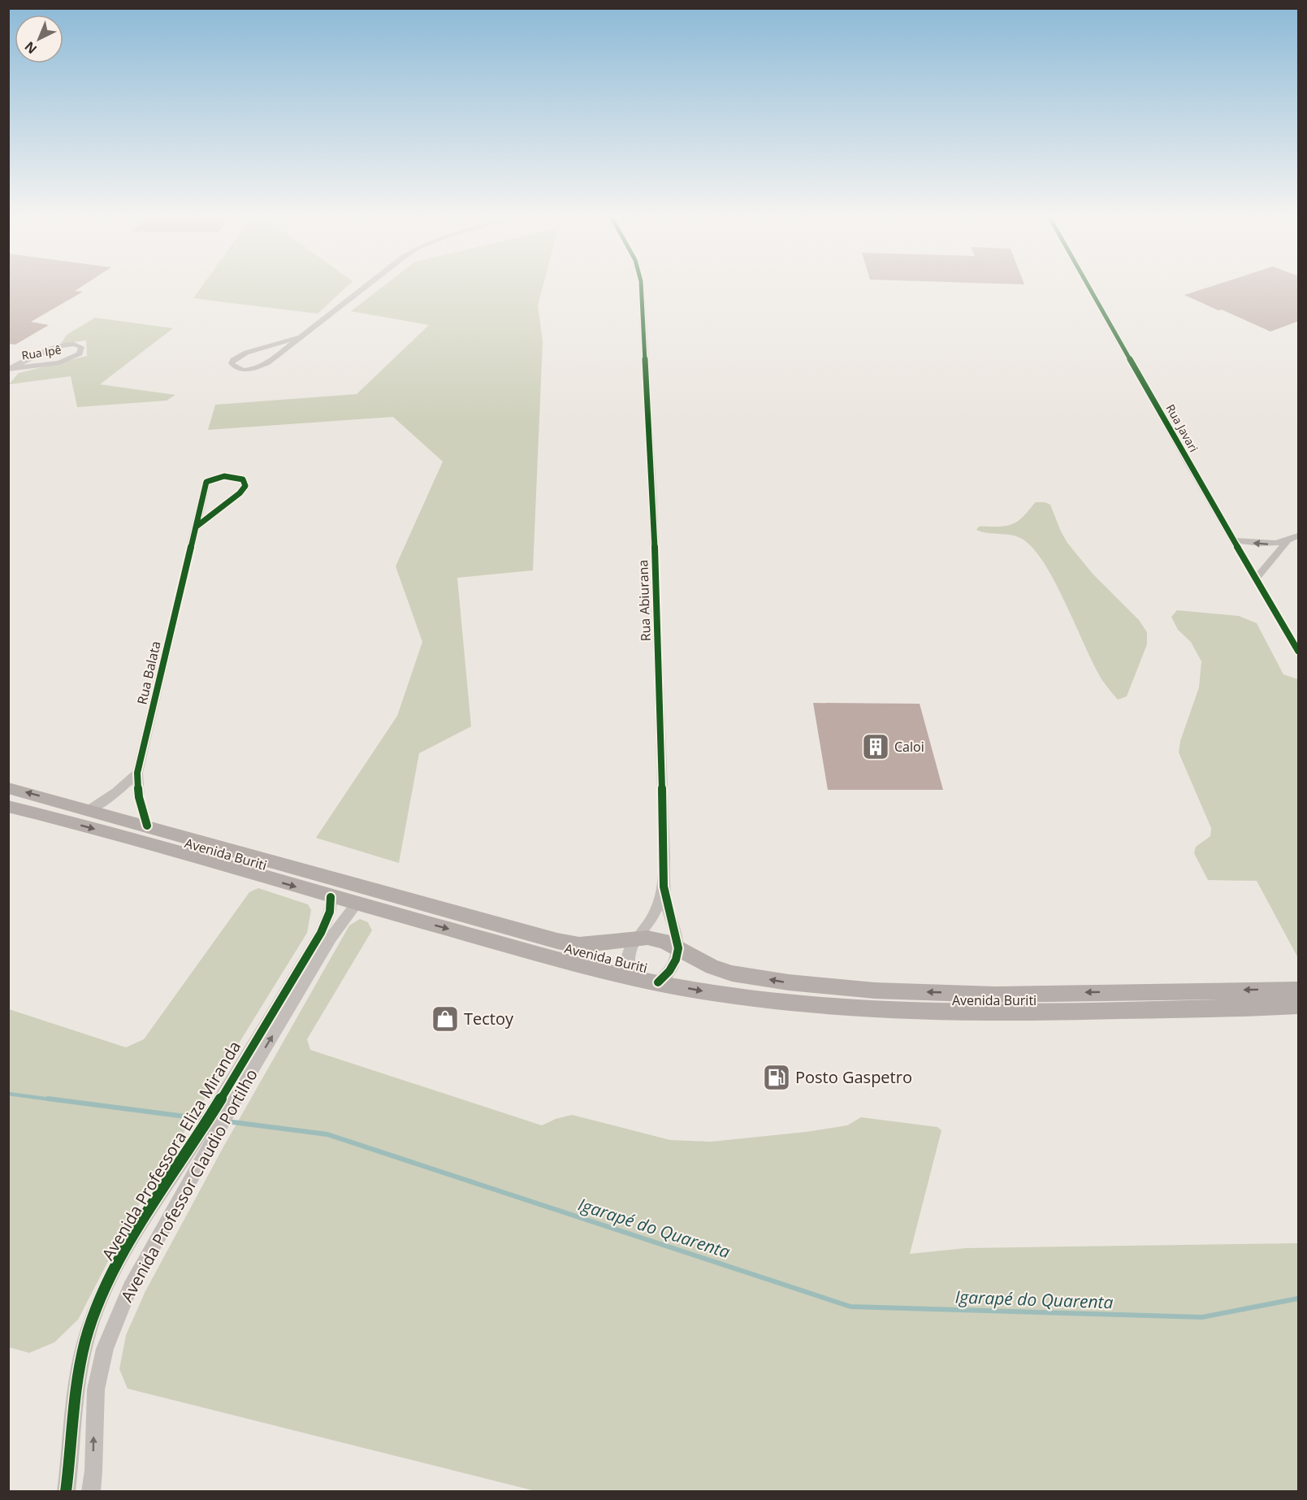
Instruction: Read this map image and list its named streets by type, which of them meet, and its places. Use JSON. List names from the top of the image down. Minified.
{"streets":{"main road":["Avenida Buriti"],"street":["Rua Ipê","Rua Javari","Rua Abiurana","Rua Balata","Avenida Professora Eliza Miranda","Avenida Professor Claudio Portilho"]},"crossings":[["Rua Abiurana","Avenida Buriti"],["Rua Balata","Avenida Buriti"],["Avenida Buriti","Avenida Professora Eliza Miranda"],["Avenida Buriti","Avenida Professor Claudio Portilho"],["Avenida Professora Eliza Miranda","Avenida Professor Claudio Portilho"]],"one_way":["Avenida Professor Claudio Portilho"],"water":["Igarapé do Quarenta"],"places":{"building":["Caloi"],"shop":["Tectoy"],"fuel station":["Posto Gaspetro"]},"north":"bottom left"}
